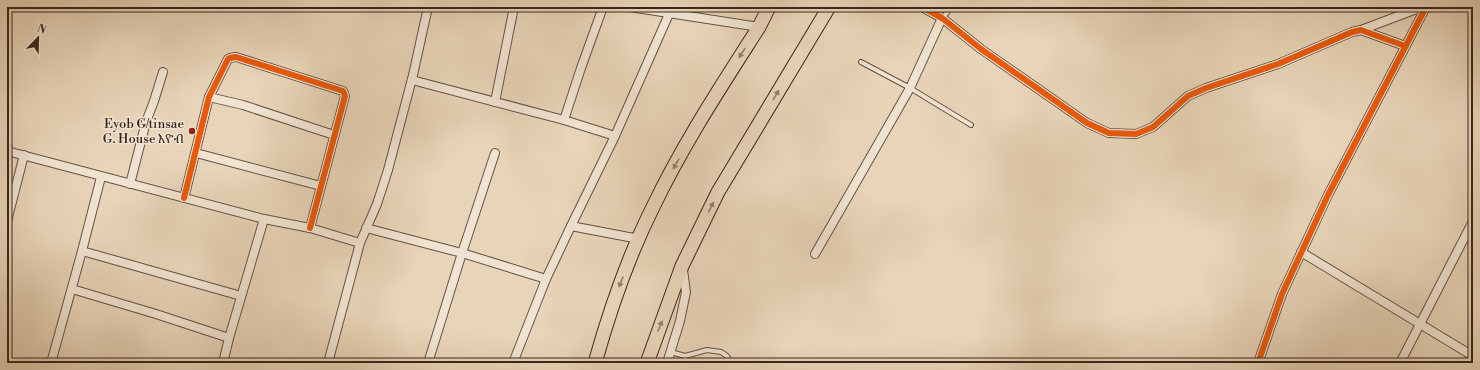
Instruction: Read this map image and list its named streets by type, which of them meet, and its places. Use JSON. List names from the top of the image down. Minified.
{"places":["Eyob G/tinsae G. House እዮብ"],"north":"top right"}
